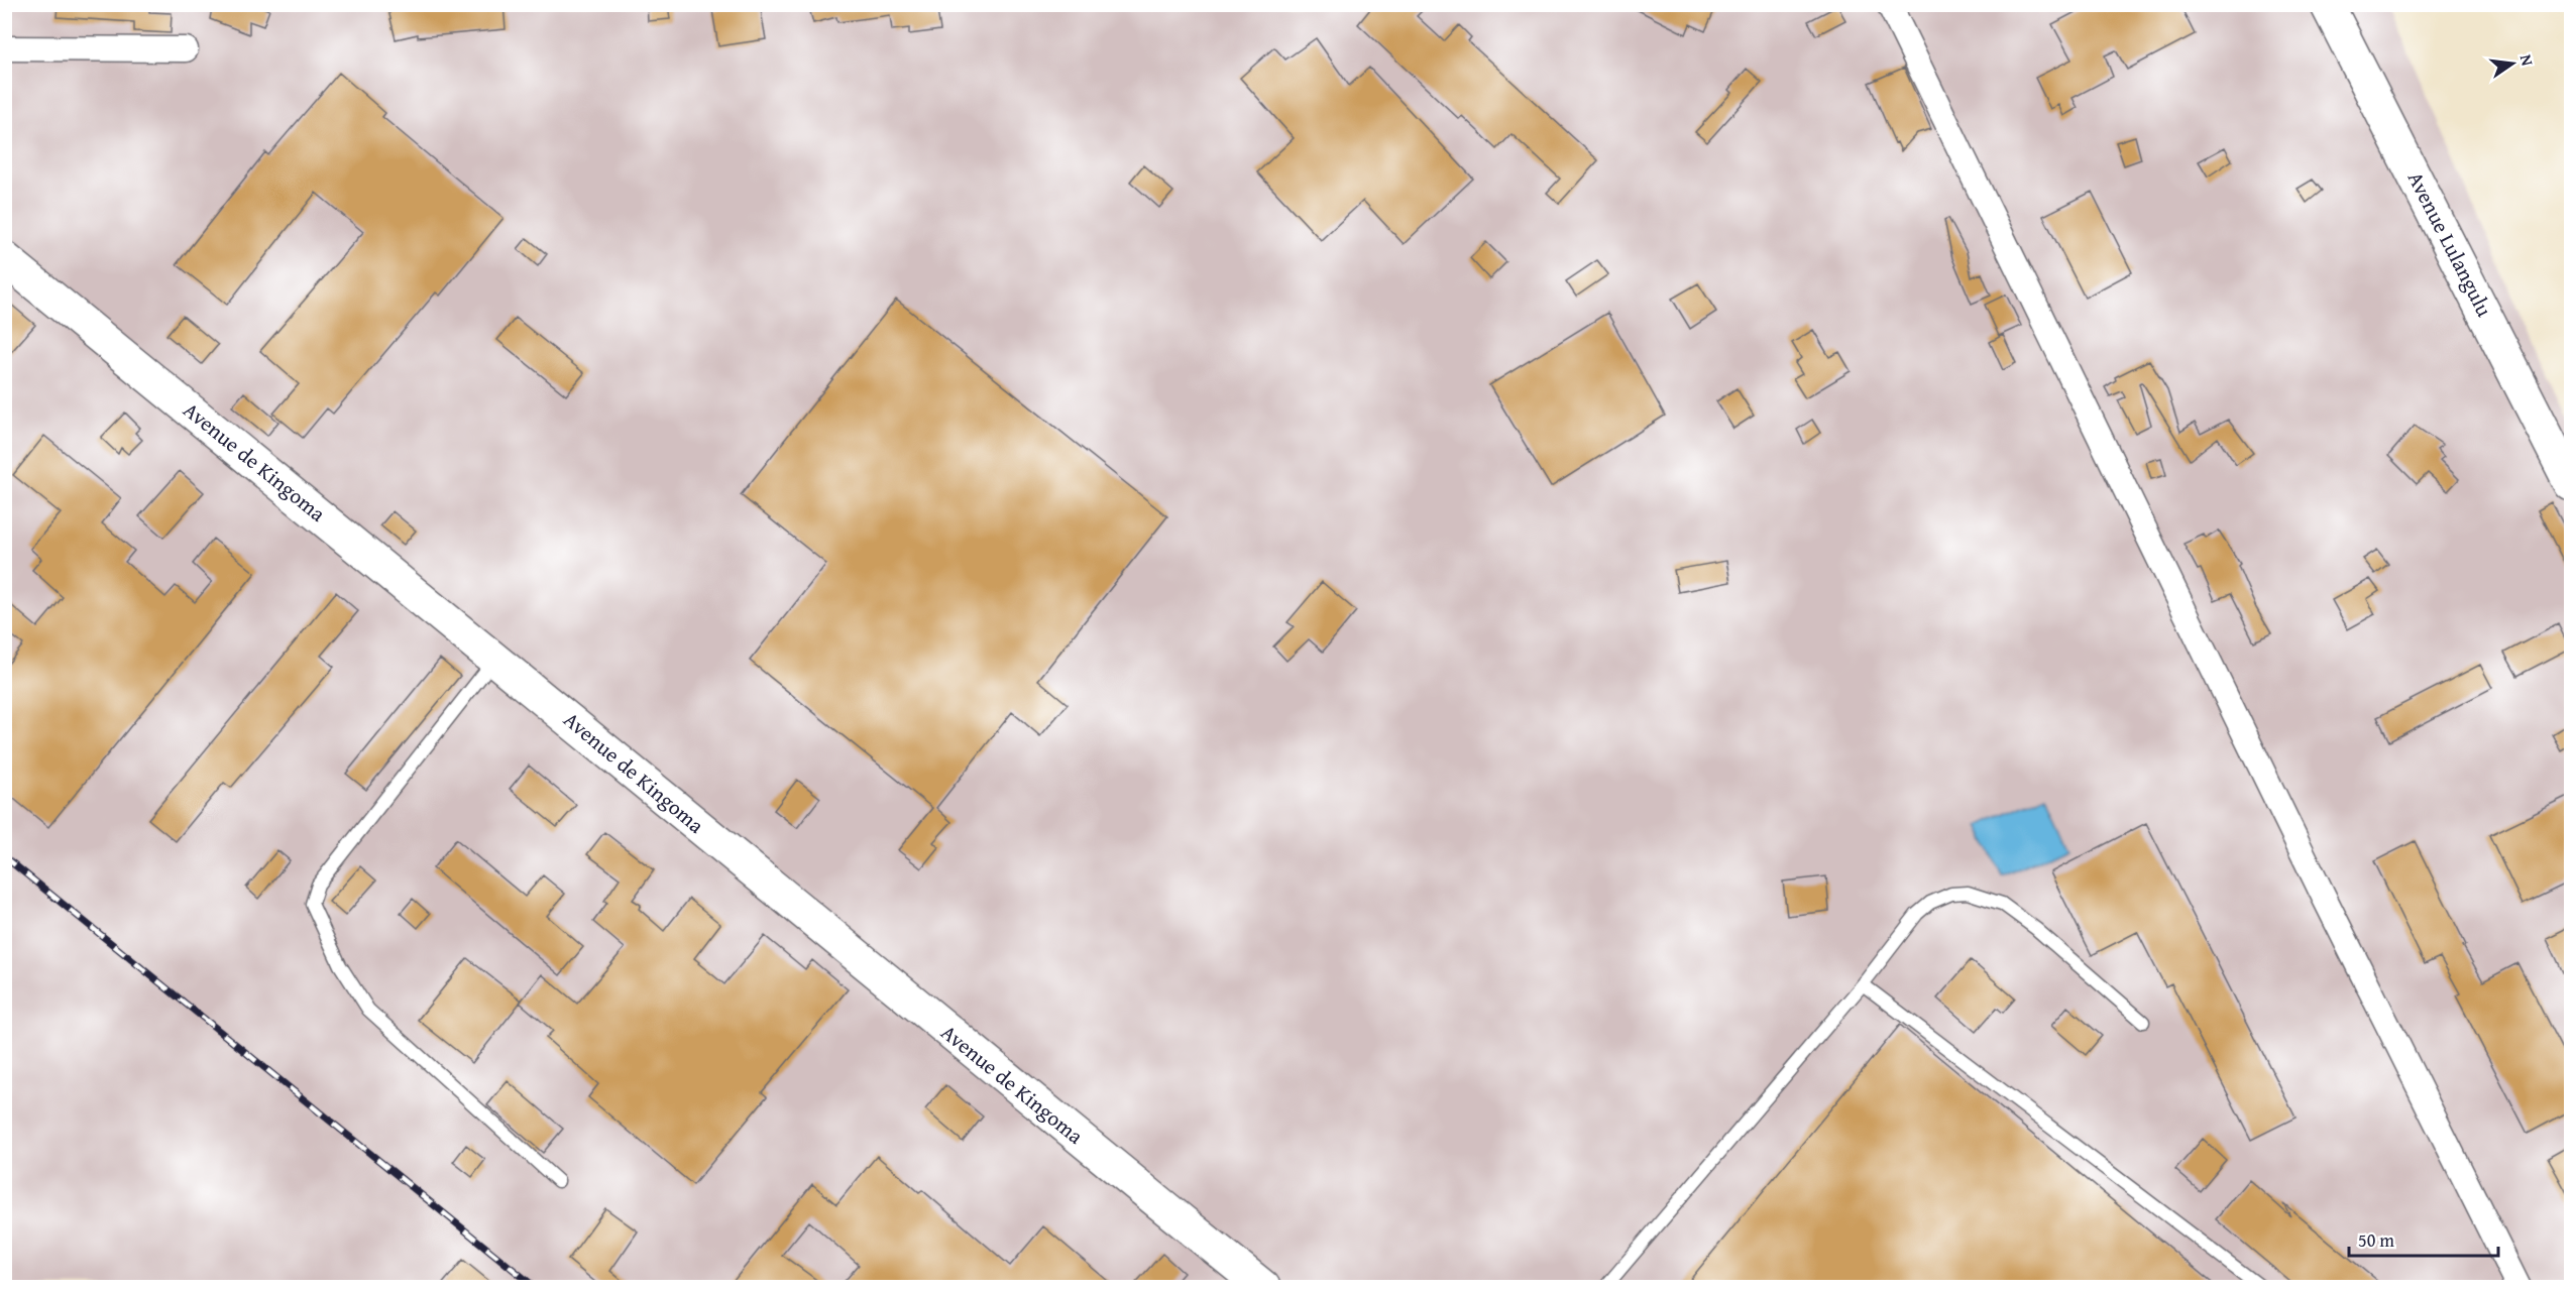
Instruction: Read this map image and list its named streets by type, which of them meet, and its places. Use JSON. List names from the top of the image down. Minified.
{"streets":{"street":["Avenue Lulangulu","Avenue de Kingoma"]},"scale_bar":"50 m","north":"right"}
